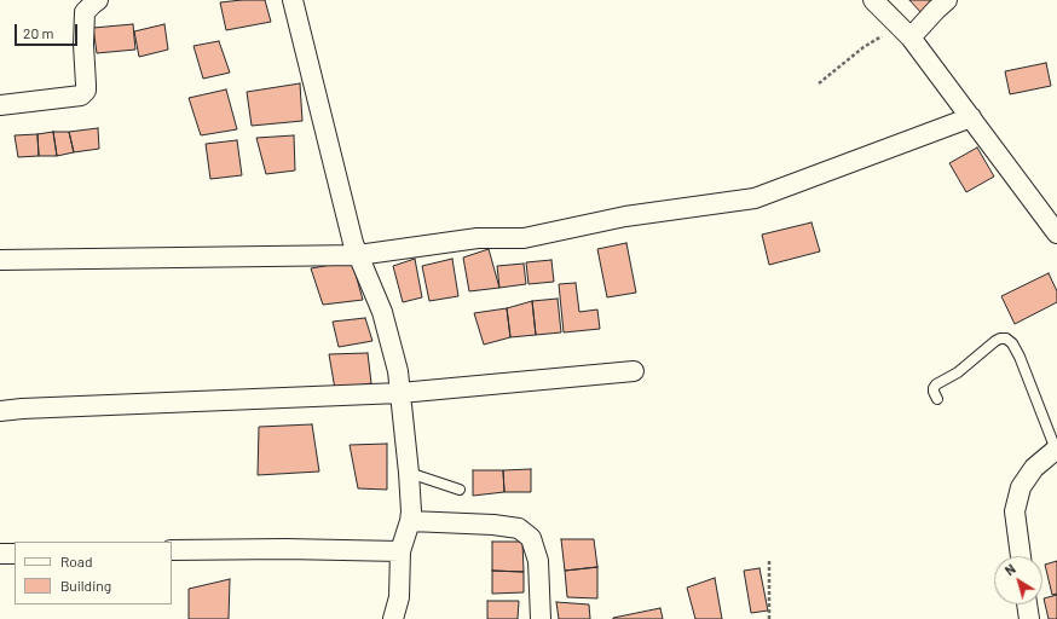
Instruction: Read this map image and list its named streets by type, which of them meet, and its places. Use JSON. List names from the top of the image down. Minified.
{"legend":["Road","Building"],"scale_bar":"20 m","north":"top left"}
